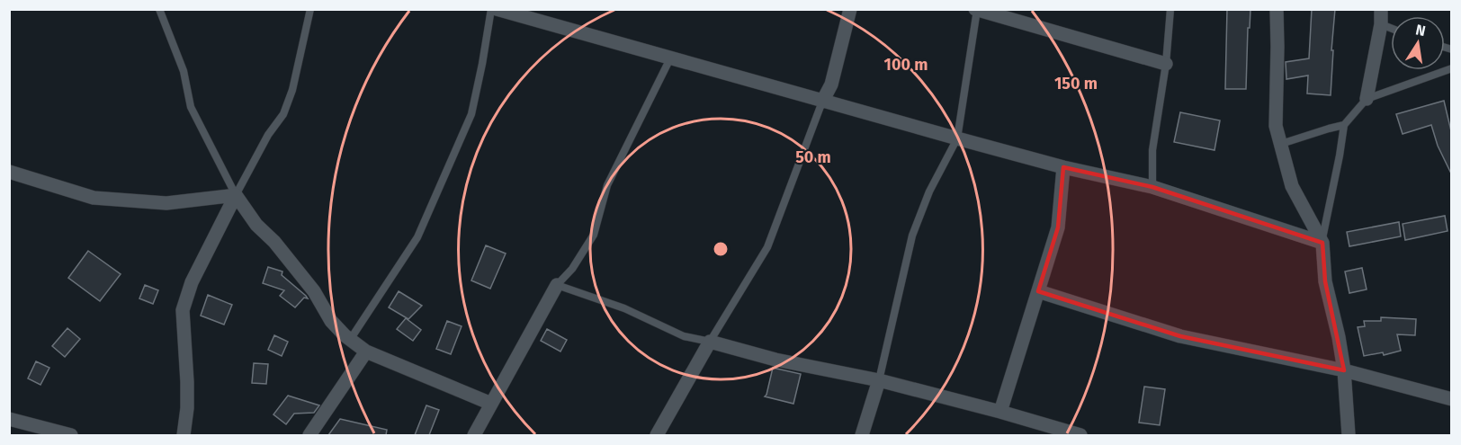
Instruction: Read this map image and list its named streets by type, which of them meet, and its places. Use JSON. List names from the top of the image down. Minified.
{"north":"top","rings":["100 m","150 m","50 m"]}
